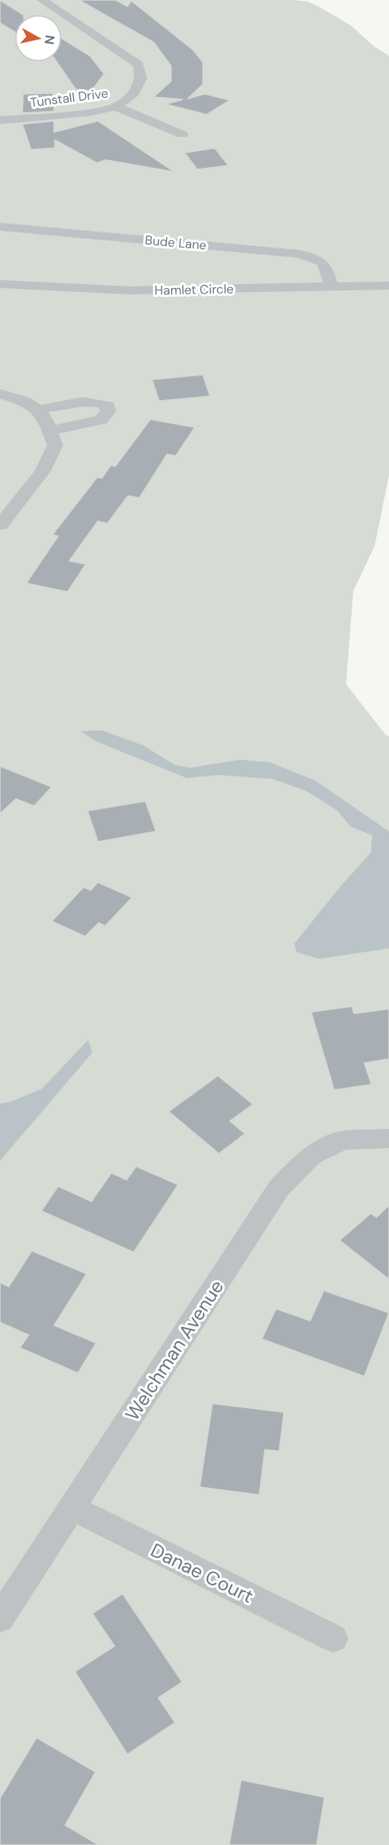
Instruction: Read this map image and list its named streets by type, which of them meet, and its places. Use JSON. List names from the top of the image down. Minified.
{"streets":{"street":["Tunstall Drive","Bude Lane","Hamlet Circle","Welchman Avenue","Danae Court"]},"crossings":[["Bude Lane","Hamlet Circle"],["Welchman Avenue","Danae Court"]],"north":"right"}
